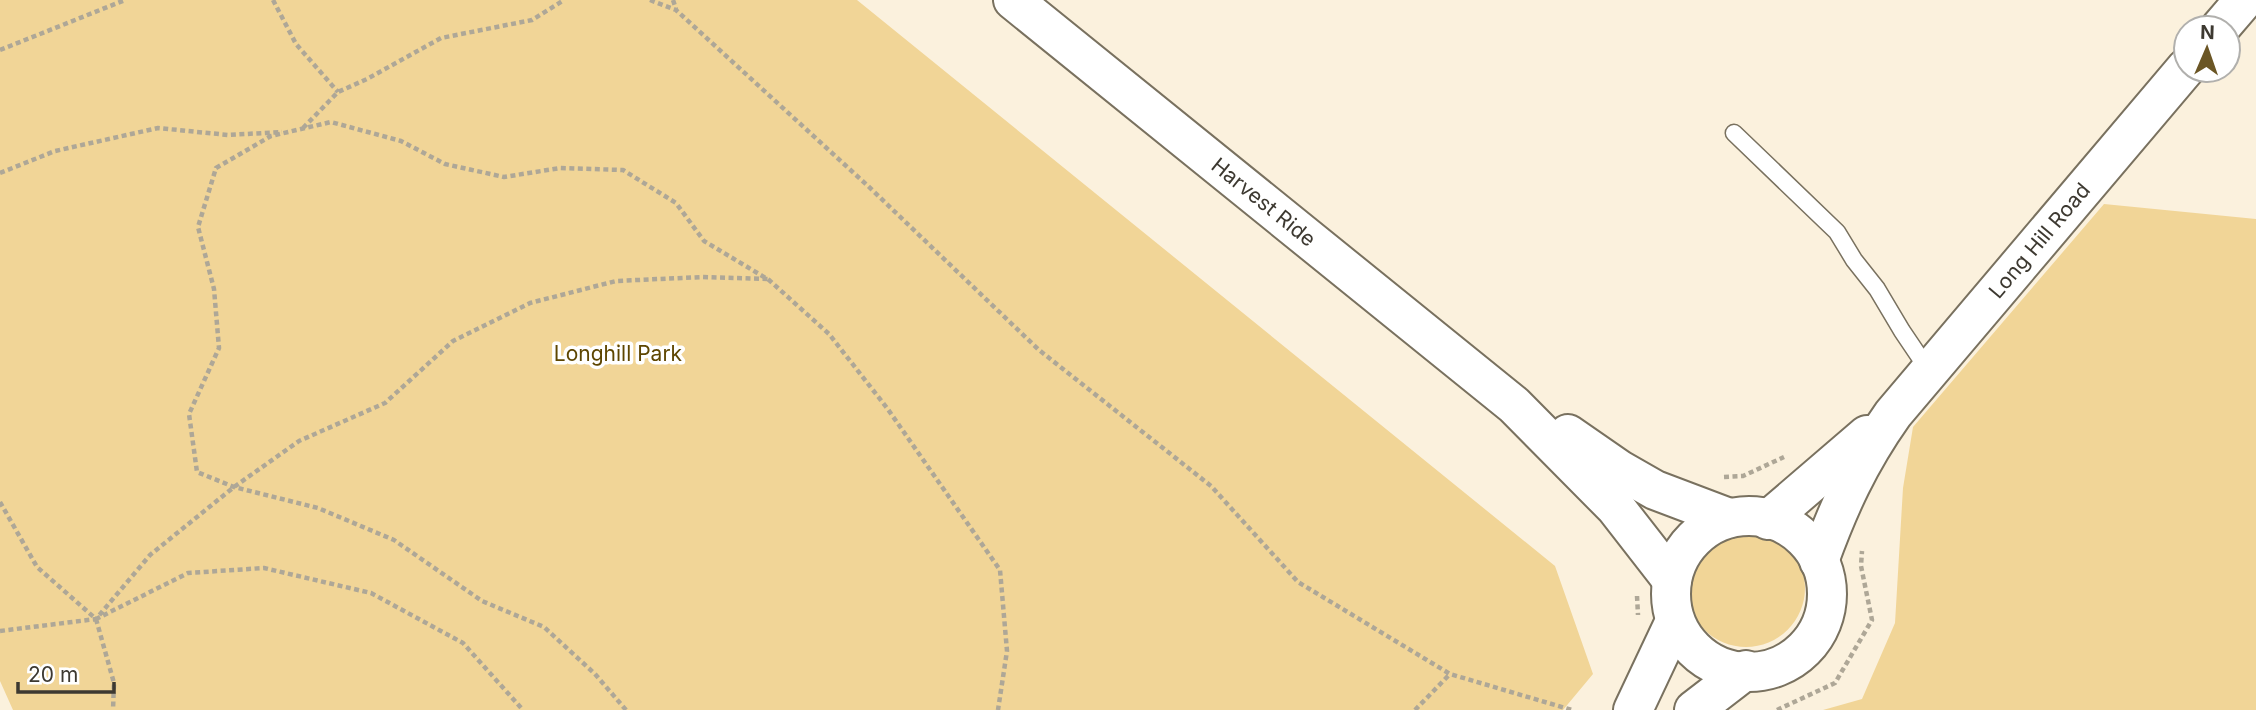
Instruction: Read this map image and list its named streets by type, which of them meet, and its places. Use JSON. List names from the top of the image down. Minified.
{"streets":{"street":["Harvest Ride","Long Hill Road"]},"crossings":[["Harvest Ride","Long Hill Road"]],"parks":["Longhill Park"],"scale_bar":"20 m","north":"top"}
